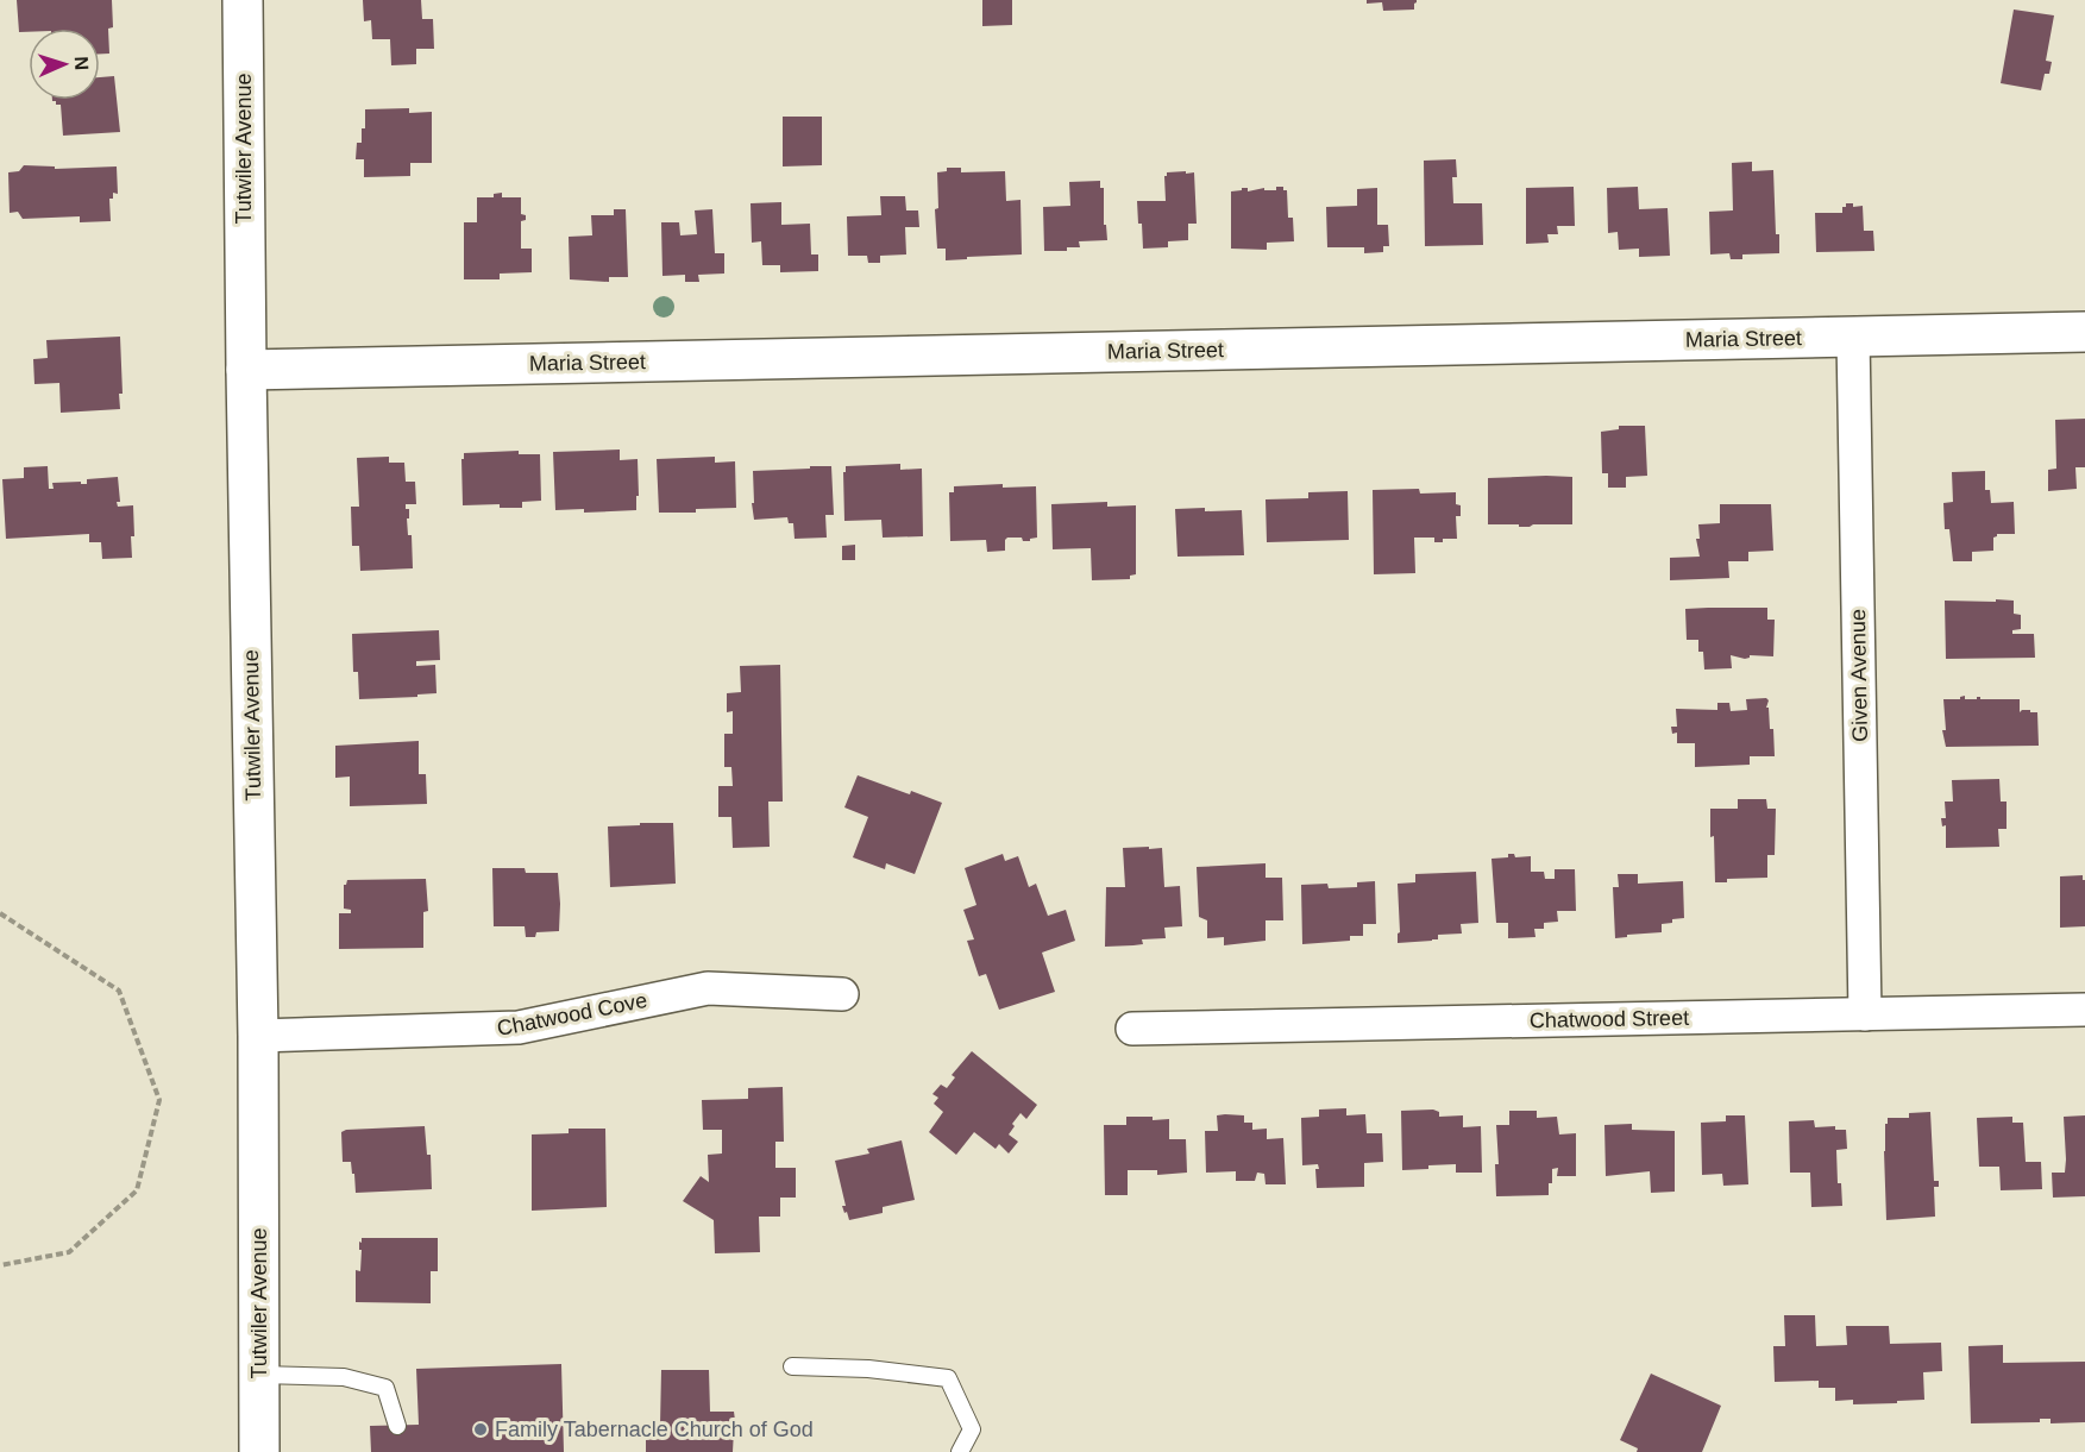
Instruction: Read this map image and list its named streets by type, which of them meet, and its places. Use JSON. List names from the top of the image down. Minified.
{"streets":{"street":["Tutwiler Avenue","Maria Street","Given Avenue","Chatwood Cove","Chatwood Street"]},"crossings":[["Tutwiler Avenue","Maria Street"],["Tutwiler Avenue","Chatwood Cove"],["Maria Street","Given Avenue"],["Given Avenue","Chatwood Street"]],"places":["Family Tabernacle Church of God"],"north":"right"}
